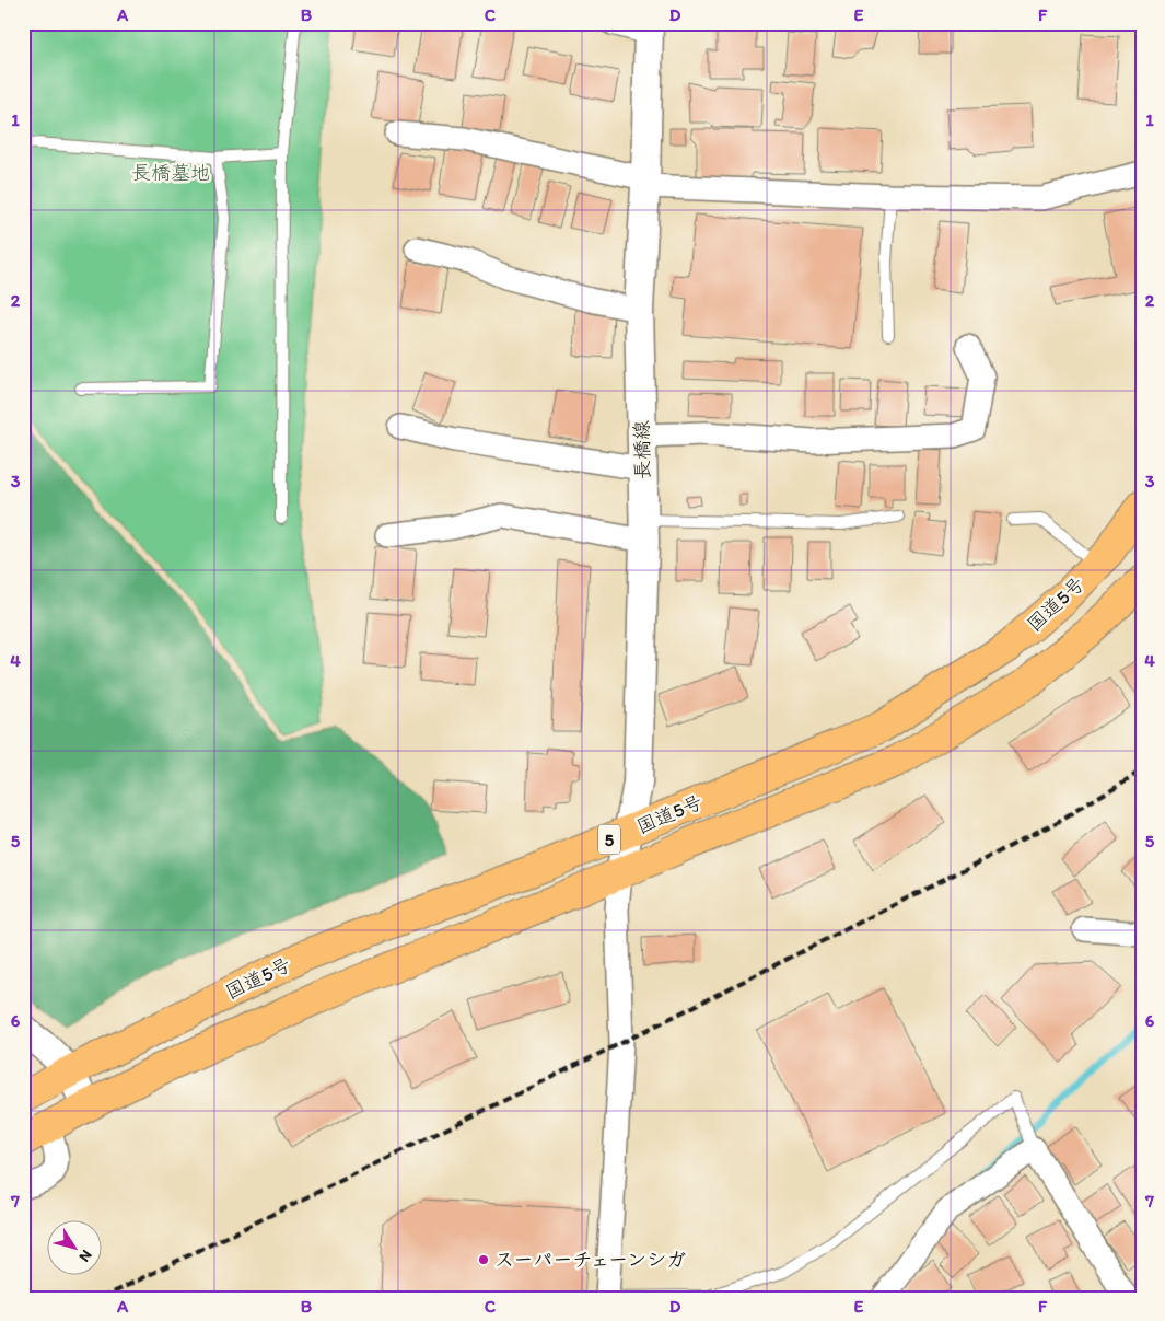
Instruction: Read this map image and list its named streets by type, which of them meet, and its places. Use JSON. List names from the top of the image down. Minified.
{"streets":{"highway":["国道5号","5"],"street":["長橋線"]},"crossings":[["長橋線","国道5号"]],"parks":["長橋墓地"],"places":["スーパーチェーンシガ"],"north":"bottom right","grid":{"columns":["A","B","C","D","E","F"],"rows":["1","2","3","4","5","6","7"]}}
